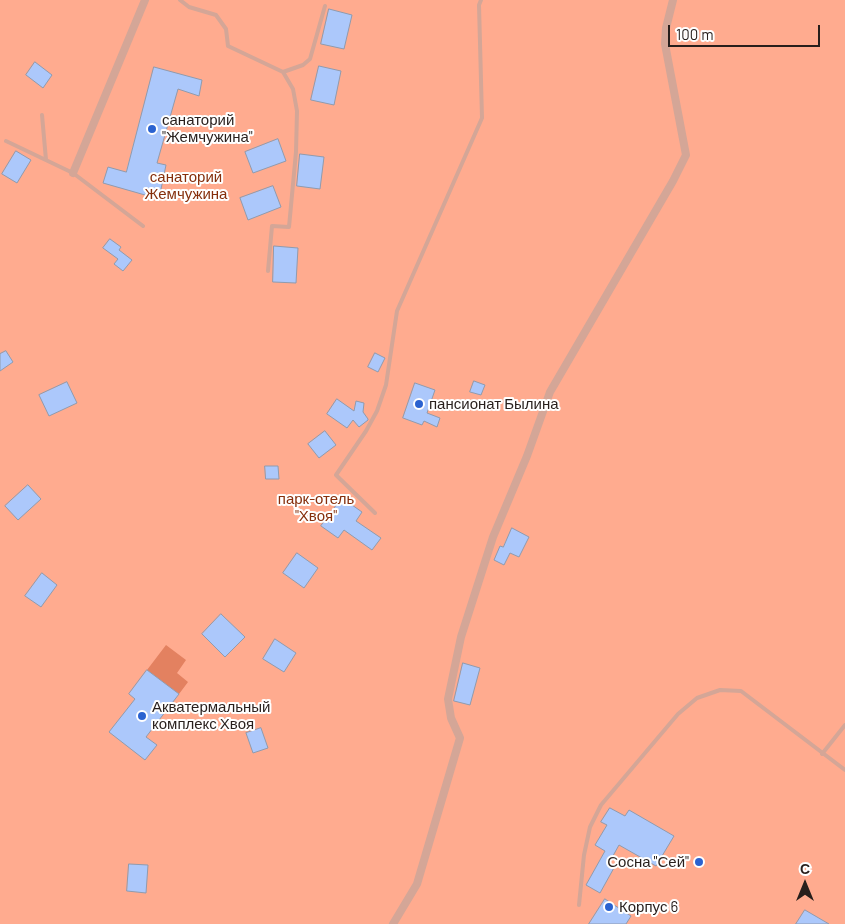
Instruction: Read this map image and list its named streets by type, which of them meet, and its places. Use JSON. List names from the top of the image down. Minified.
{"parks":["санаторий Жемчужина","парк-отель \"Хвоя\""],"places":["санаторий \"Жемчужина\"","пансионат Былина","Акватермальный комплекс Хвоя","Сосна \"Сей\"","Корпус 6"],"scale_bar":"100 m","north":"top"}
